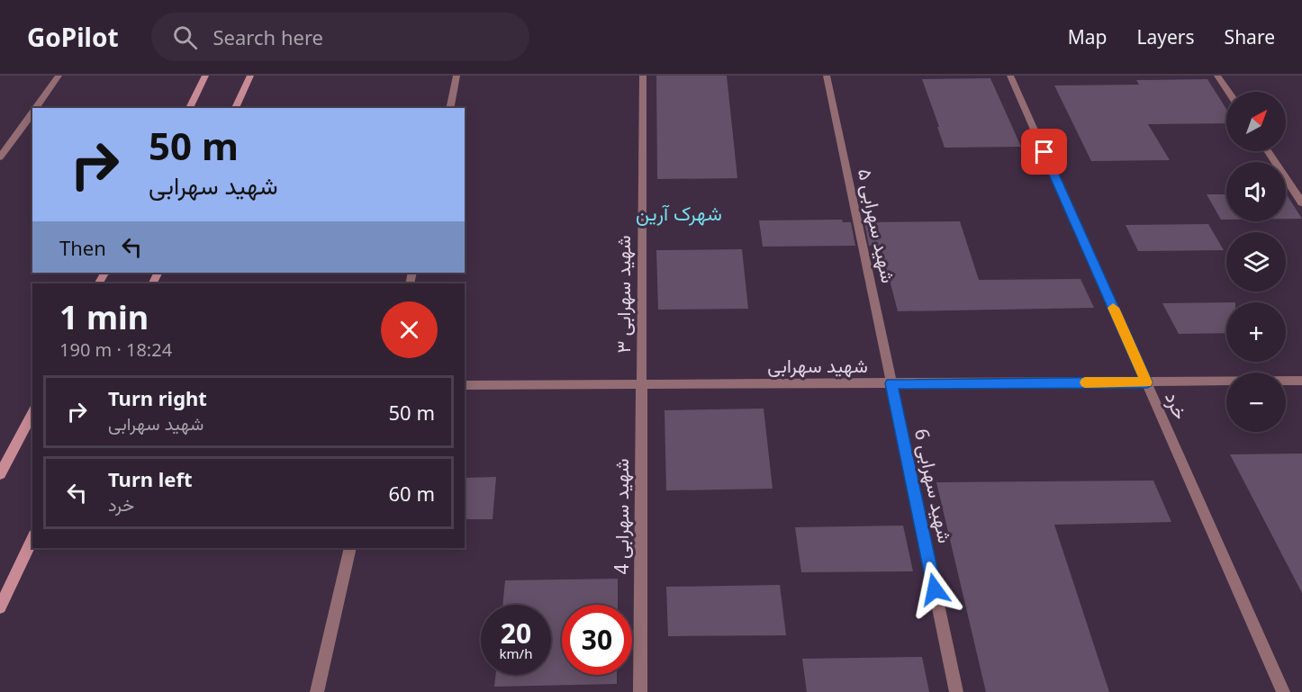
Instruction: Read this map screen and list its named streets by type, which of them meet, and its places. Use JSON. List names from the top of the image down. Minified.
{"streets":{"street":["شهید سهرابی ۵","شهید سهرابی ۳","شهید سهرابی","خرد","شهید سهرابی 6","شهید سهرابی 4"]},"crossings":[["شهید سهرابی ۵","شهید سهرابی"],["شهید سهرابی ۵","شهید سهرابی 6"],["شهید سهرابی ۳","شهید سهرابی"],["شهید سهرابی ۳","شهید سهرابی 4"],["شهید سهرابی","خرد"],["شهید سهرابی","شهید سهرابی 6"],["شهید سهرابی","شهید سهرابی 4"]],"districts":["شهرک آرین"],"north":"top right","page":{"header":"GoPilot","search":"Search here","nav":["Map","Layers","Share"],"map_buttons":["+","−"],"turn":["50 m","شهید سهرابی"],"then":"Then","heading":["1 min","190 m · 18:24"],"list":[{"name":"Turn right","note":"شهید سهرابی","value":"50 m"},{"name":"Turn left","note":"خرد","value":"60 m"}],"speed":"20 km/h","limit":"30"}}
